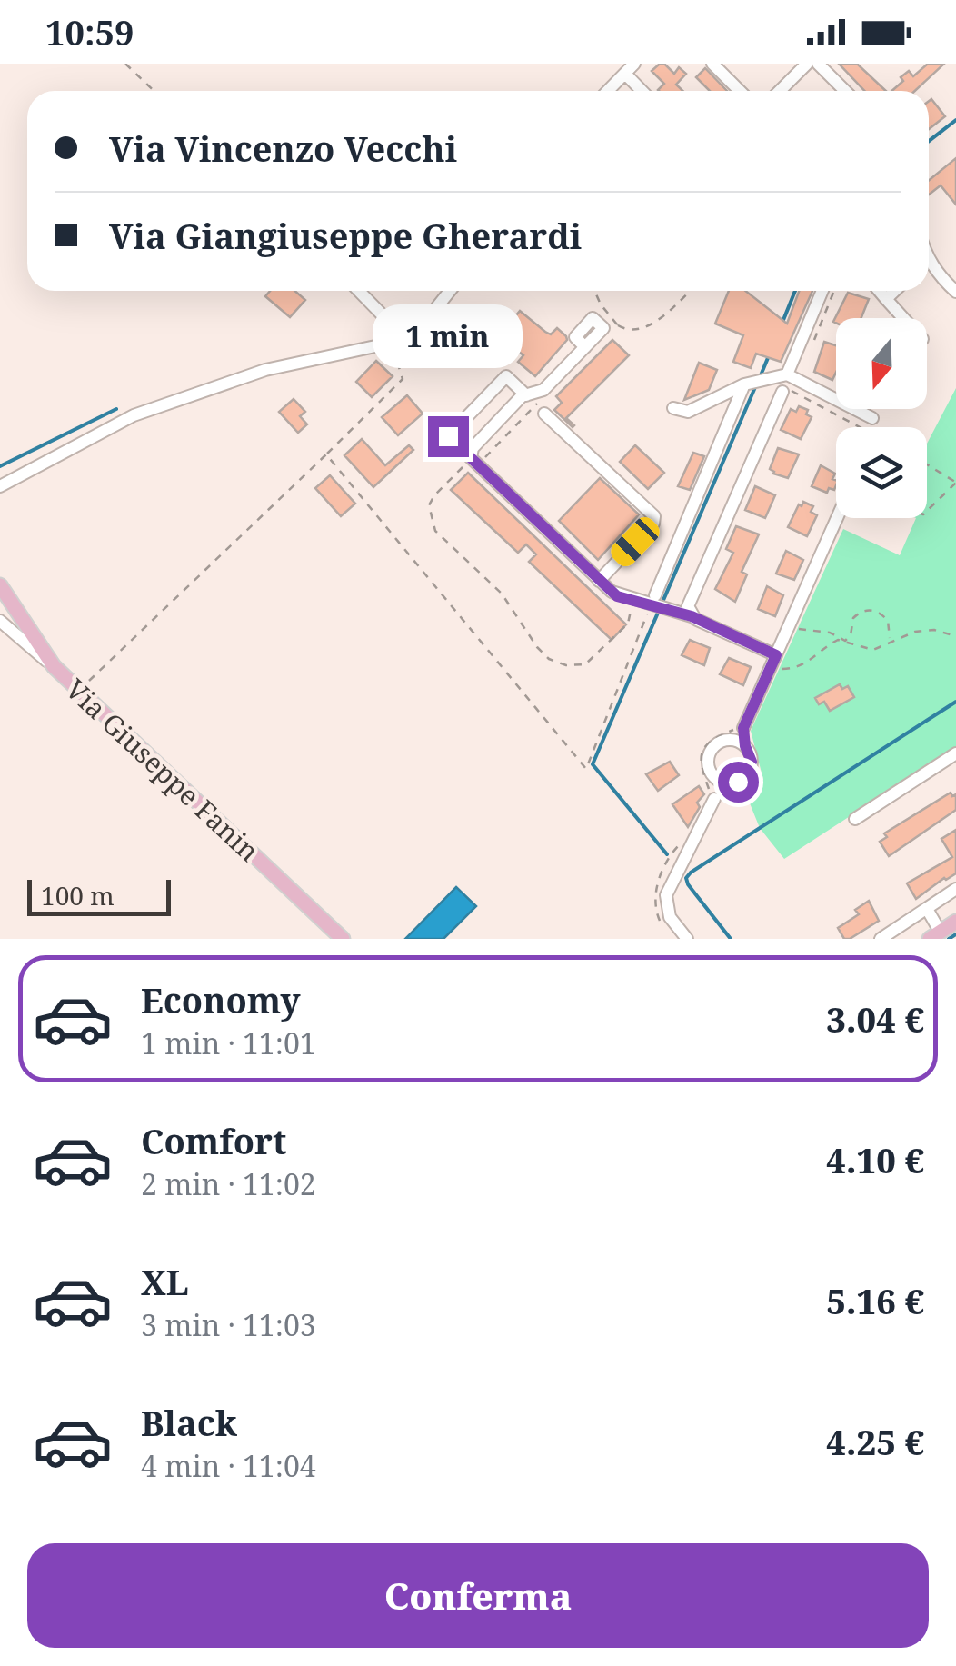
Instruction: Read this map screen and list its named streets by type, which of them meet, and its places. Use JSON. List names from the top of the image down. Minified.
{"streets":{"main road":["Via Giuseppe Fanin"]},"scale_bar":"100 m","north":"bottom","page":{"status":"10:59","banner":["Via Vincenzo Vecchi","Via Giangiuseppe Gherardi"],"bubble":"1 min","scale":"100 m","list":[{"name":"Economy","note":"1 min · 11:01","value":"3.04 €"},{"name":"Comfort","note":"2 min · 11:02","value":"4.10 €"},{"name":"XL","note":"3 min · 11:03","value":"5.16 €"},{"name":"Black","note":"4 min · 11:04","value":"4.25 €"}],"buttons":"Conferma"}}
